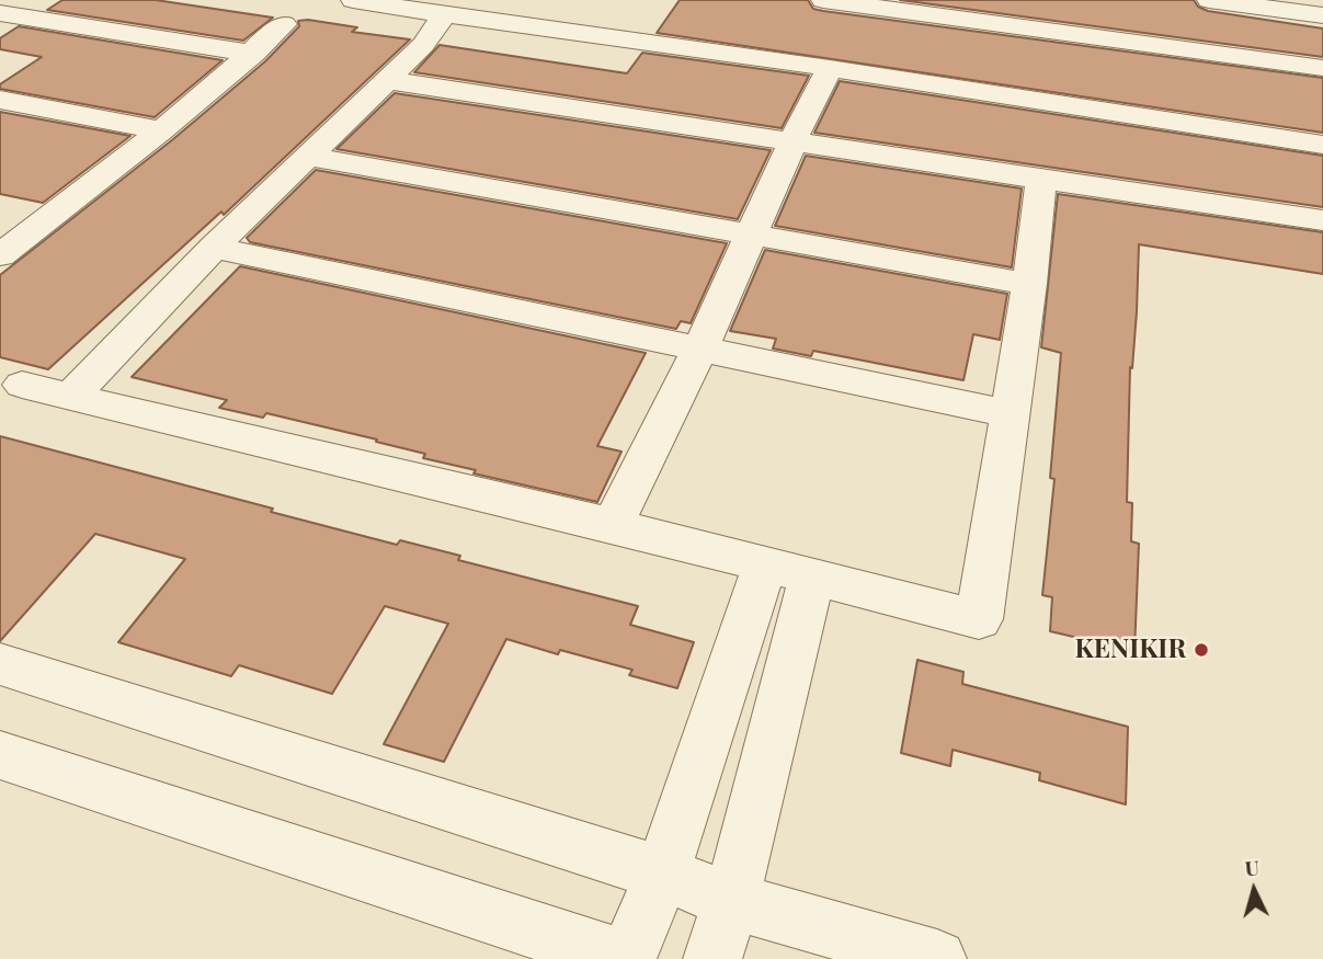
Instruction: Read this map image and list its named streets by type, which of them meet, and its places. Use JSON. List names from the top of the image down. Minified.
{"places":["KENIKIR"],"north":"top"}
